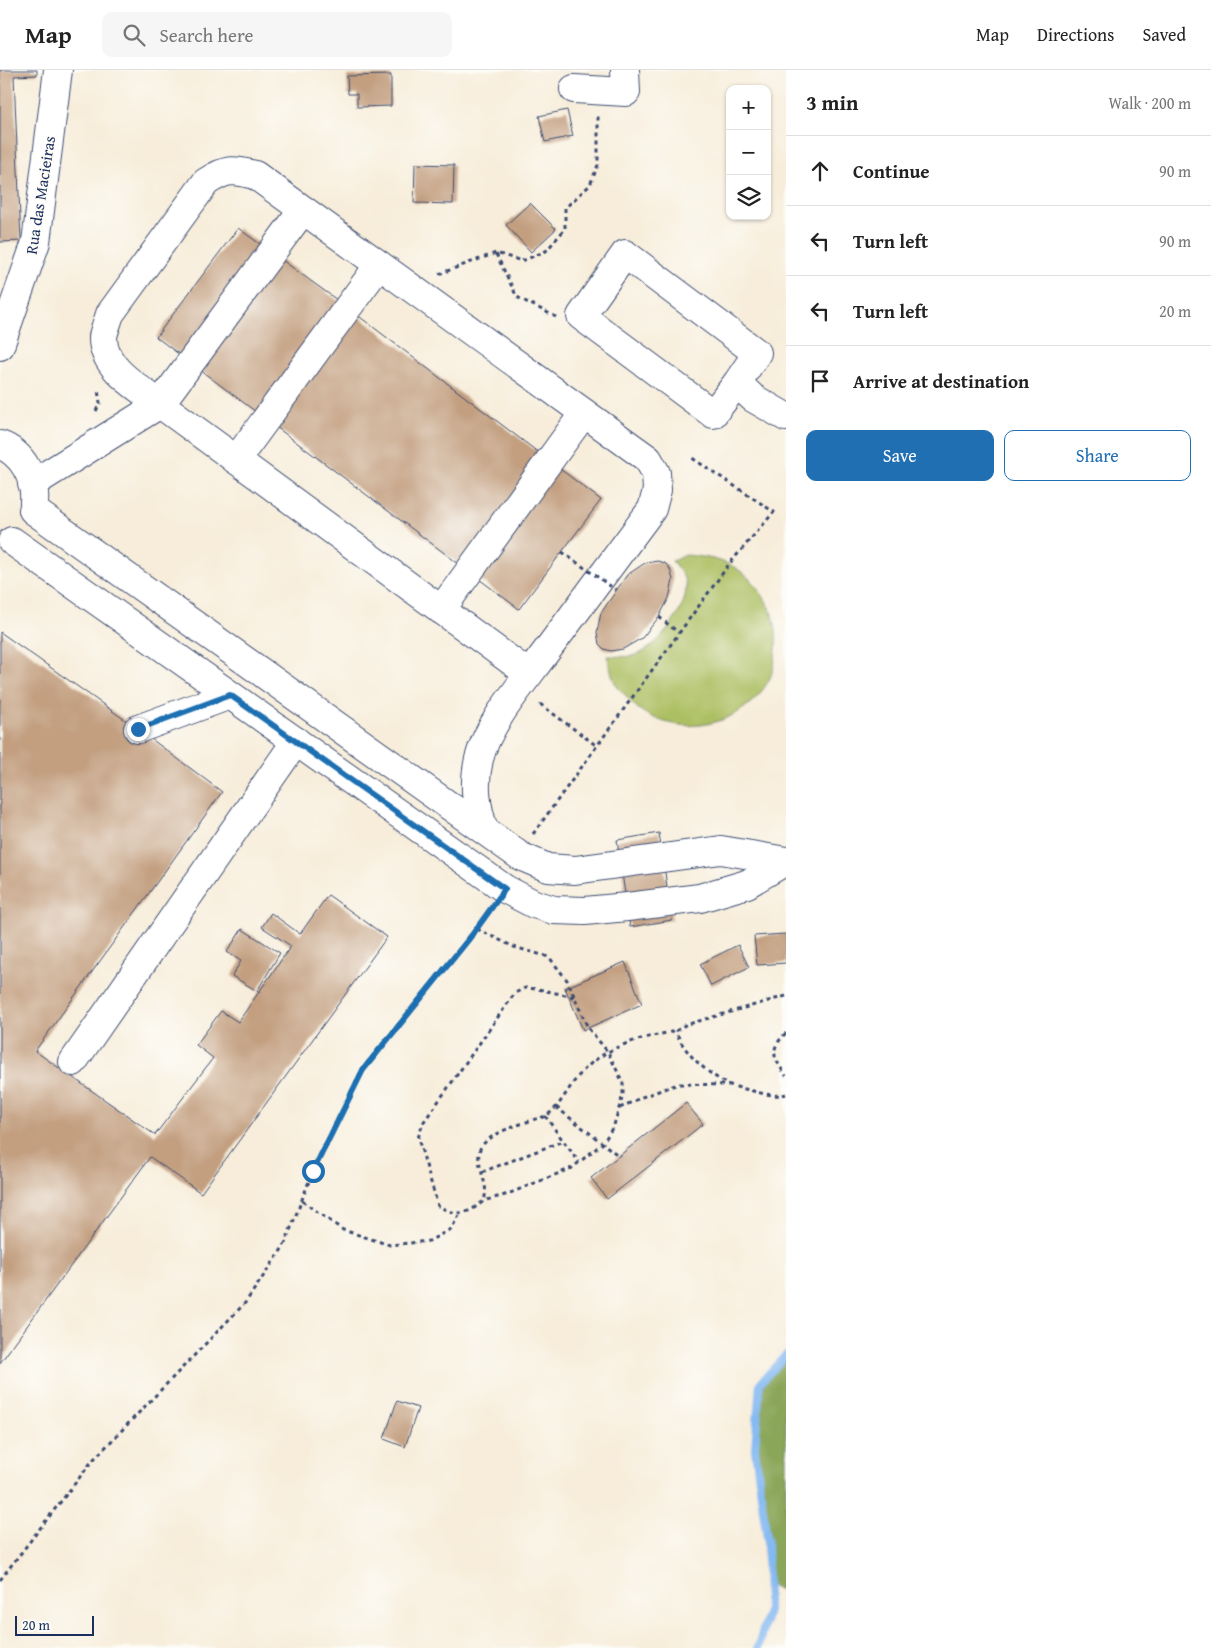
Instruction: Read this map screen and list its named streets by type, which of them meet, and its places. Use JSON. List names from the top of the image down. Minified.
{"streets":{"street":["Rua das Macieiras"]},"scale_bar":"20 m","page":{"header":"Map","search":"Search here","nav":["Map","Directions","Saved"],"heading":["3 min","Walk · 200 m"],"map_buttons":["+","−"],"list":[["Continue","90 m"],["Turn left","90 m"],["Turn left","20 m"],"Arrive at destination"],"buttons":["Save","Share"],"scale":"20 m"}}
